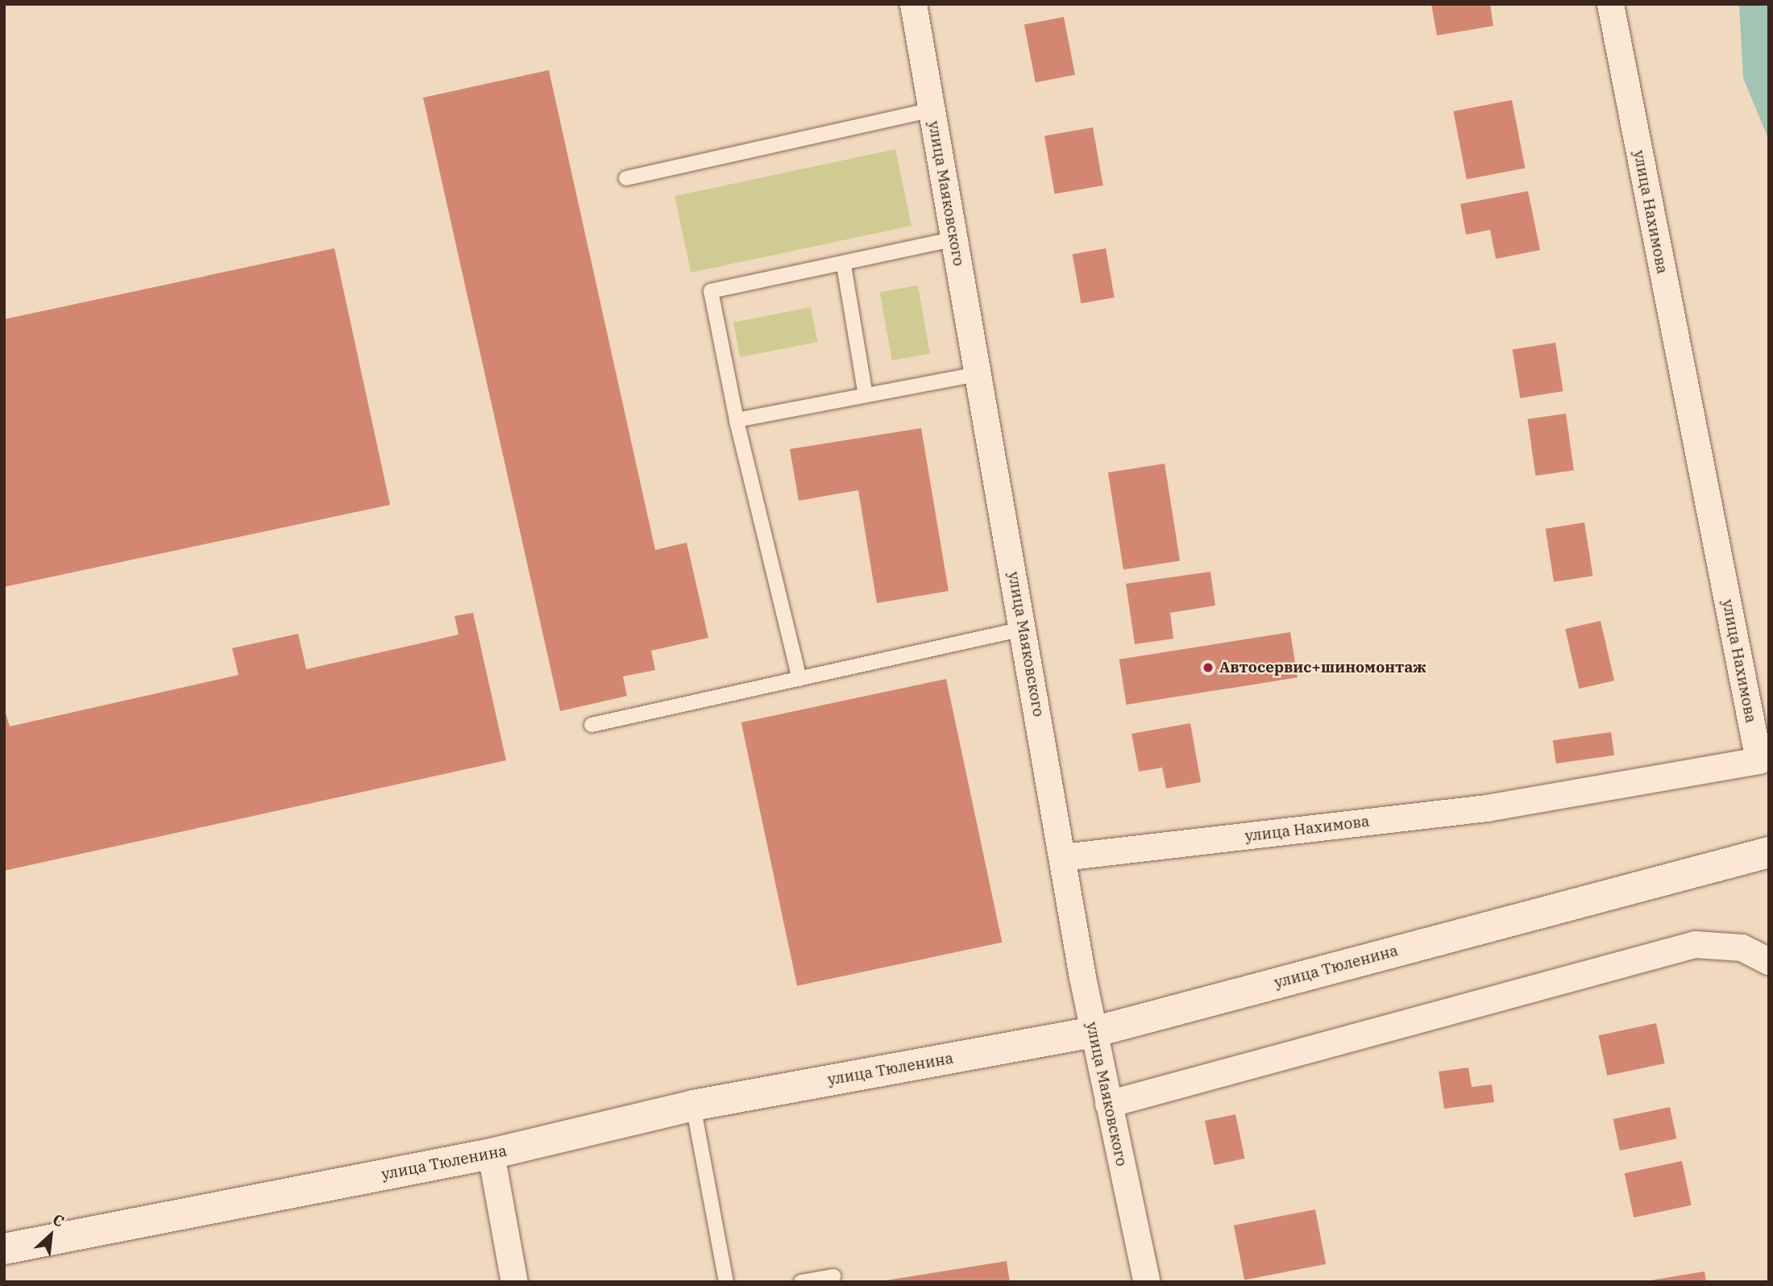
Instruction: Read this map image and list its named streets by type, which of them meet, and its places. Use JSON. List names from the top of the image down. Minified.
{"streets":{"main road":["улица Тюленина"],"street":["улица Маяковского","улица Нахимова"]},"crossings":[["улица Маяковского","улица Нахимова"],["улица Маяковского","улица Тюленина"]],"places":["Автосервис+шиномонтаж"],"north":"top right"}
